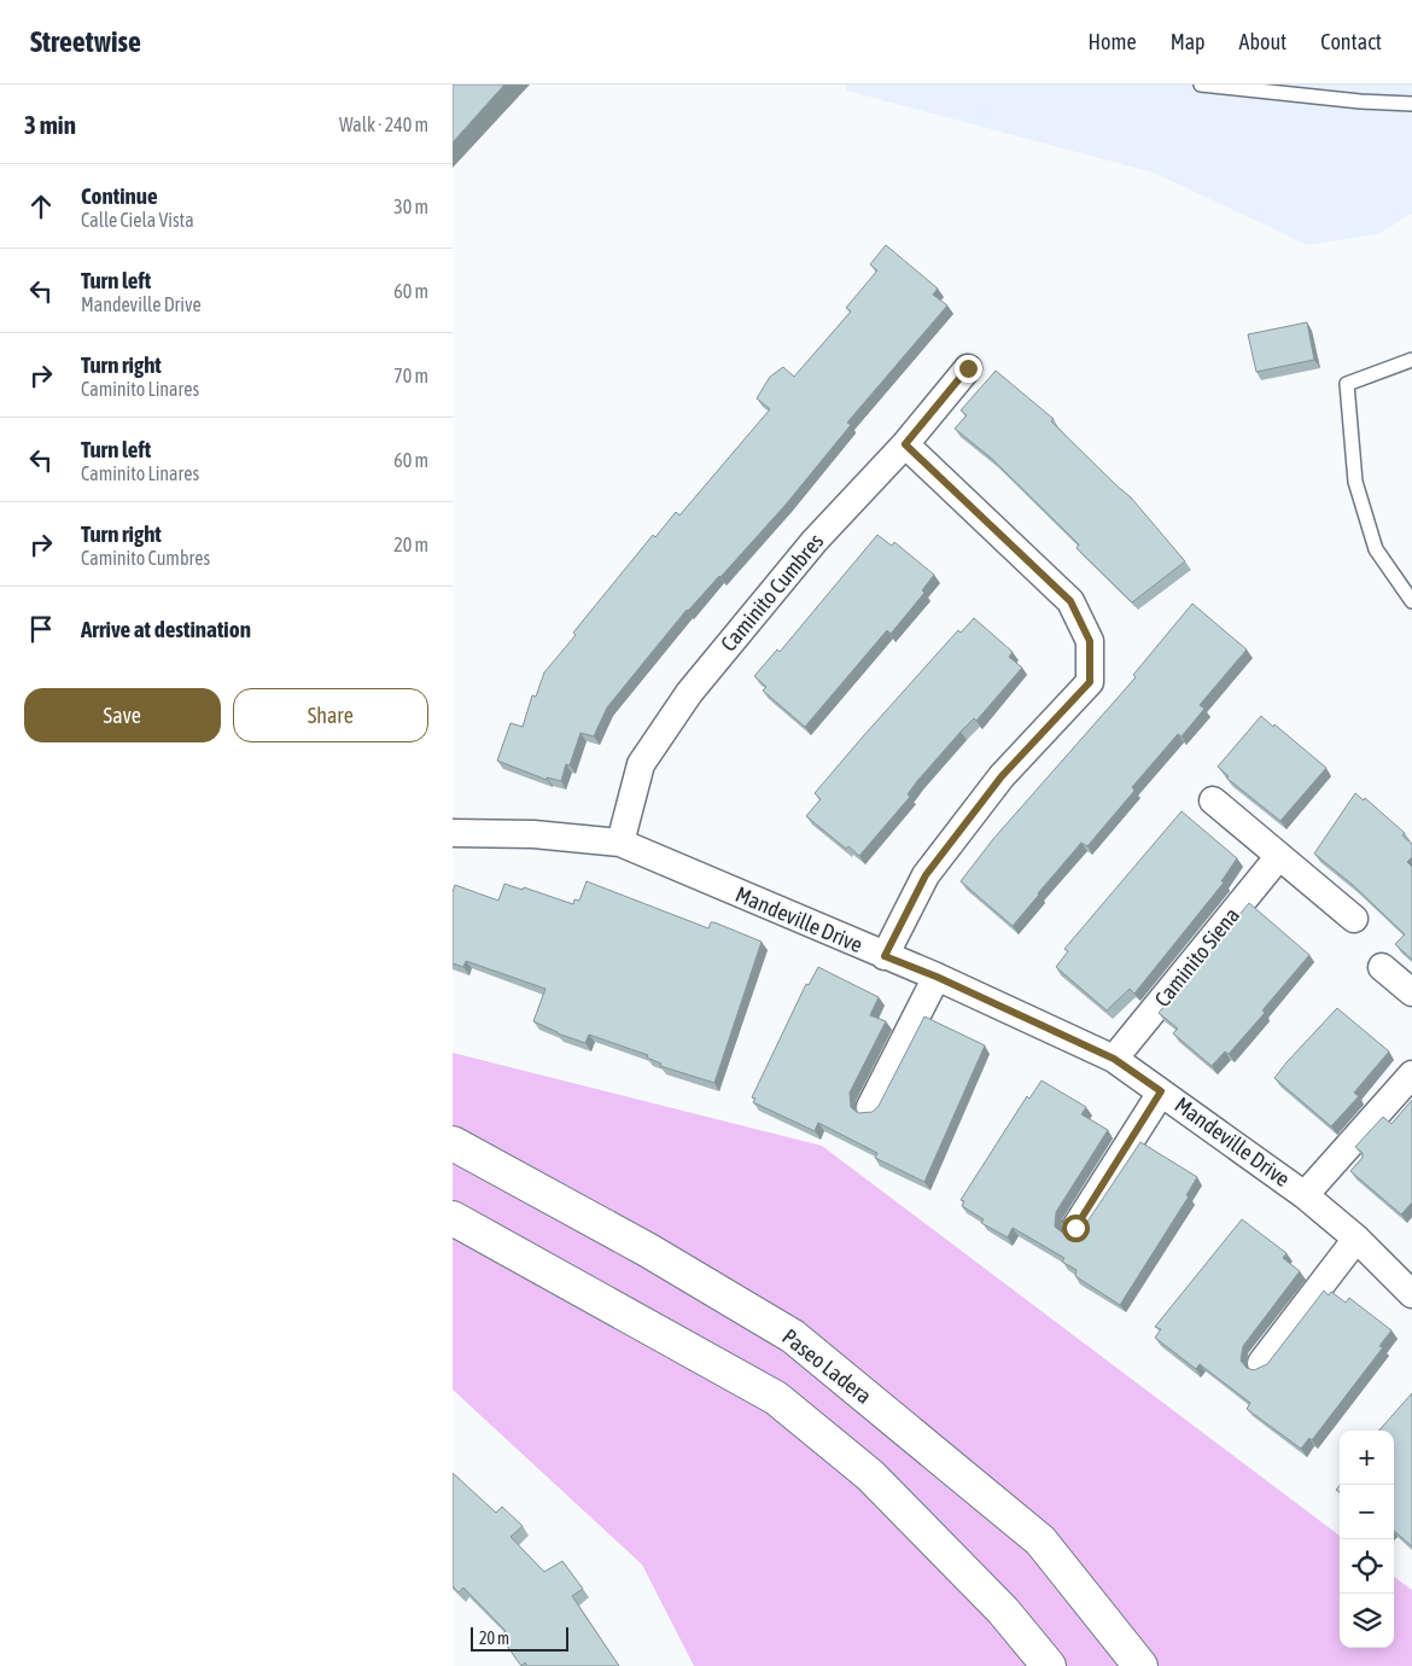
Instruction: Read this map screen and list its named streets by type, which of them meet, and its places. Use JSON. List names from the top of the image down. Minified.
{"streets":{"main road":["Paseo Ladera"],"street":["Caminito Cumbres","Mandeville Drive","Caminito Siena"]},"crossings":[["Caminito Cumbres","Mandeville Drive"],["Mandeville Drive","Caminito Siena"]],"scale_bar":"20 m","page":{"header":"Streetwise","nav":["Home","Map","About","Contact"],"heading":["3 min","Walk · 240 m"],"list":[["Continue","Calle Ciela Vista","30 m"],["Turn left","Mandeville Drive","60 m"],["Turn right","Caminito Linares","70 m"],["Turn left","Caminito Linares","60 m"],["Turn right","Caminito Cumbres","20 m"],"Arrive at destination"],"buttons":["Save","Share"],"map_buttons":["+","−"],"scale":"20 m"}}
